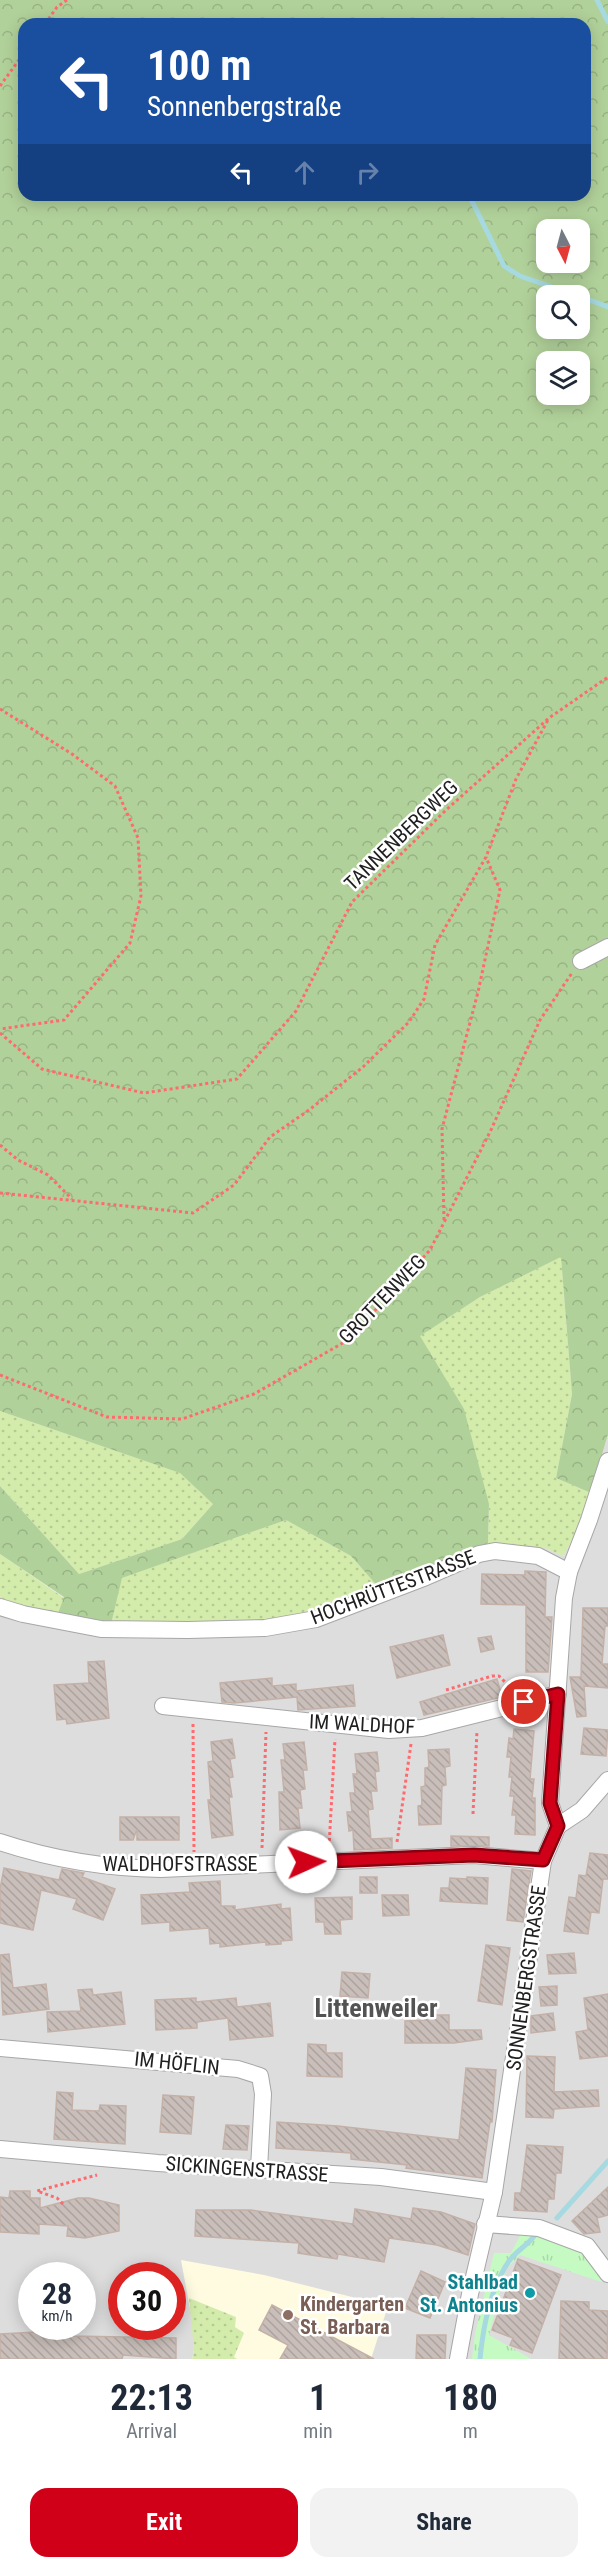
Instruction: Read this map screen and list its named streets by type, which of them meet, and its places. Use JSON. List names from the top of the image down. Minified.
{"streets":{"street":["HOCHRÜTTESTRASSE","IM WALDHOF","WALDHOFSTRASSE","SONNENBERGSTRASSE","IM HÖFLIN","SICKINGENSTRASSE"],"path":["TANNENBERGWEG","GROTTENWEG"]},"crossings":[["WALDHOFSTRASSE","SONNENBERGSTRASSE"],["SONNENBERGSTRASSE","SICKINGENSTRASSE"],["IM HÖFLIN","SICKINGENSTRASSE"]],"districts":["Littenweiler"],"places":["Stahlbad St. Antonius","Kindergarten St. Barbara"],"north":"bottom","page":{"turn":["100 m","Sonnenbergstraße"],"speed":"28 km/h","limit":"30","eta":["22:13","Arrival","1","min","180","m"],"buttons":["Exit","Share"]}}
